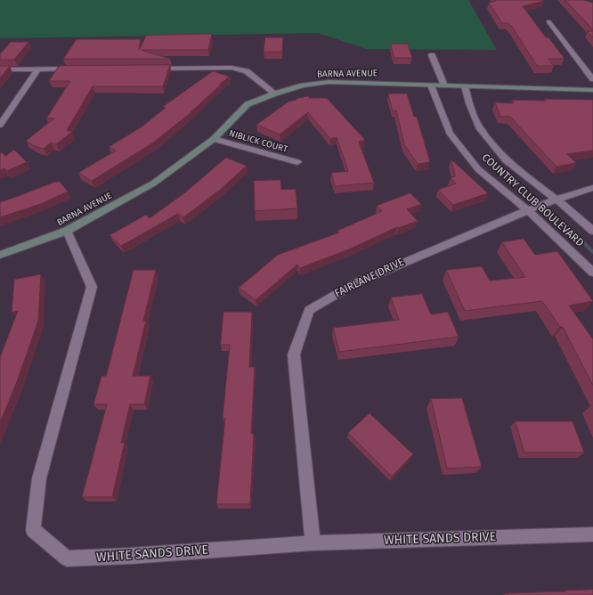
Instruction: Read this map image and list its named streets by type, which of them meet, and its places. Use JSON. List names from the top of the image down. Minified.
{"streets":{"street":["BARNA AVENUE","NIBLICK COURT","COUNTRY CLUB BOULEVARD","FAIRLANE DRIVE","WHITE SANDS DRIVE"]},"crossings":[["BARNA AVENUE","NIBLICK COURT"],["BARNA AVENUE","COUNTRY CLUB BOULEVARD"],["BARNA AVENUE","WHITE SANDS DRIVE"],["COUNTRY CLUB BOULEVARD","FAIRLANE DRIVE"],["FAIRLANE DRIVE","WHITE SANDS DRIVE"]]}
